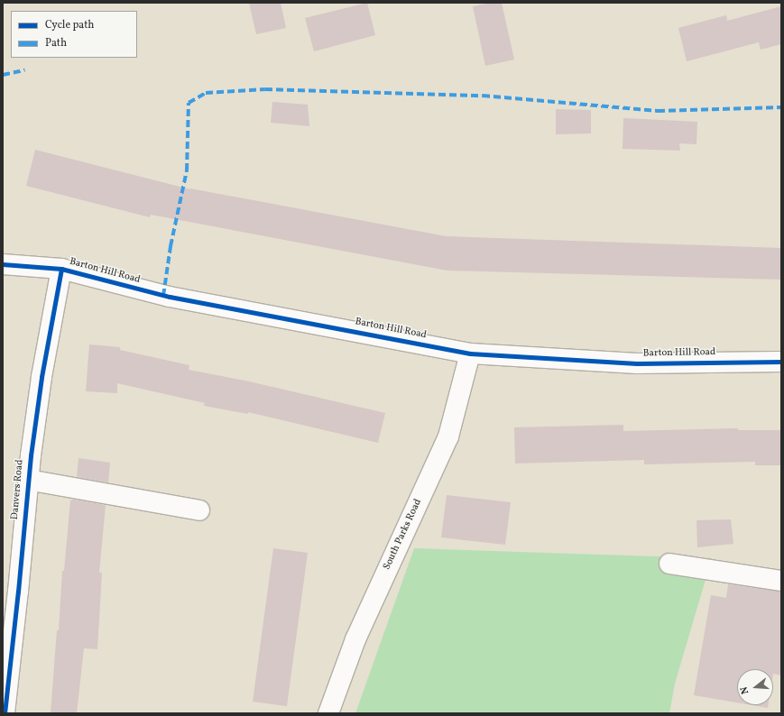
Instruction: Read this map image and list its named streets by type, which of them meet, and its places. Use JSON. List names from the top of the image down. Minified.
{"streets":{"street":["Barton Hill Road","Danvers Road","South Parks Road"]},"crossings":[["Barton Hill Road","Danvers Road"],["Barton Hill Road","South Parks Road"]],"legend":["Cycle path","Path"],"north":"left"}
